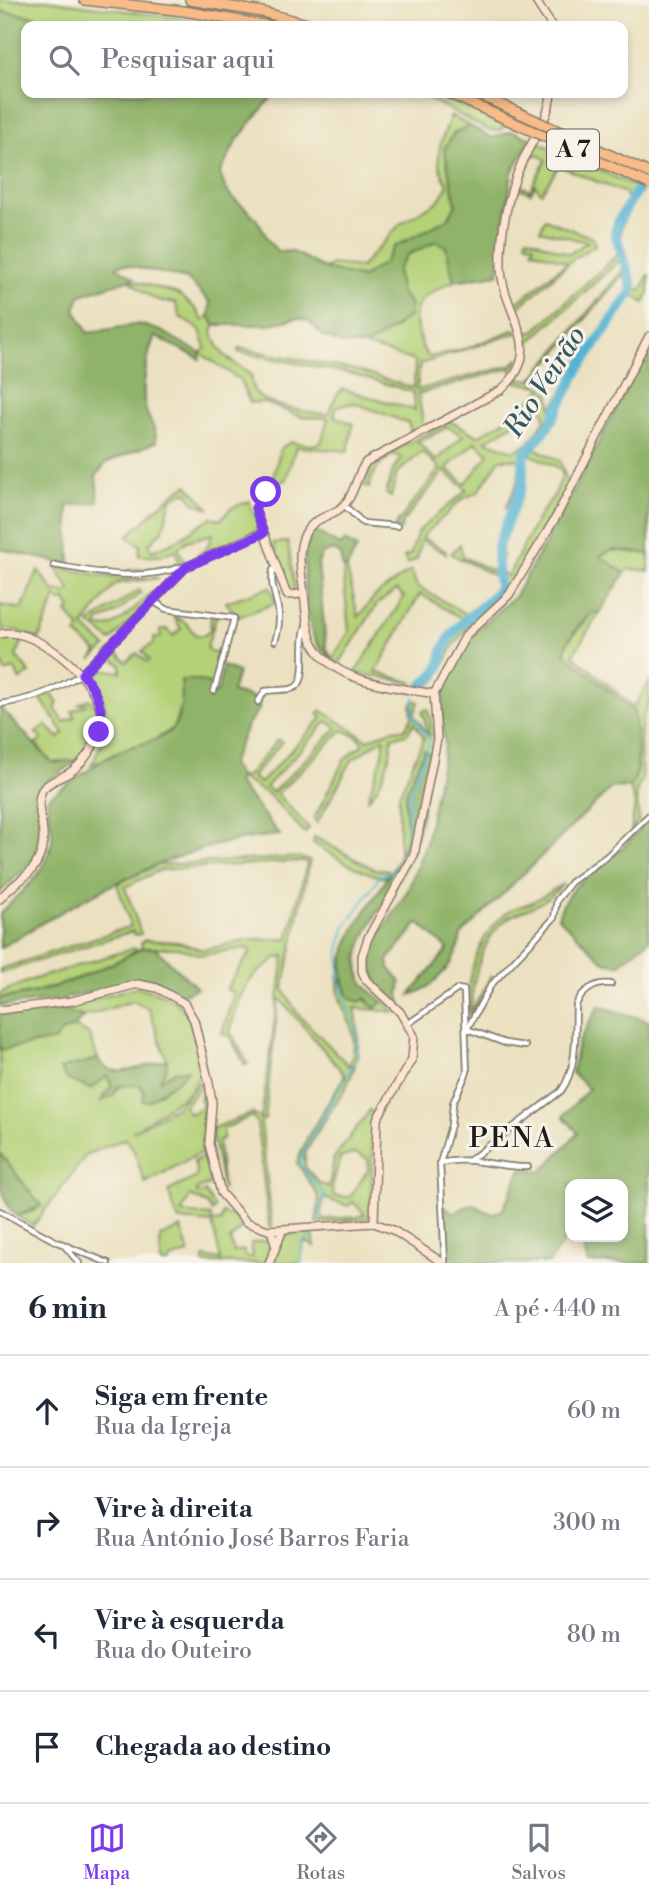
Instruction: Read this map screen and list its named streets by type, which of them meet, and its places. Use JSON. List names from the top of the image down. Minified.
{"streets":{"highway":["A 7"]},"districts":["PENA"],"water":["Rio Veirão"],"page":{"search":"Pesquisar aqui","heading":["6 min","A pé · 440 m"],"list":[["Siga em frente","Rua da Igreja","60 m"],["Vire à direita","Rua António José Barros Faria","300 m"],["Vire à esquerda","Rua do Outeiro","80 m"],"Chegada ao destino"],"nav":["Mapa","Rotas","Salvos"]}}
